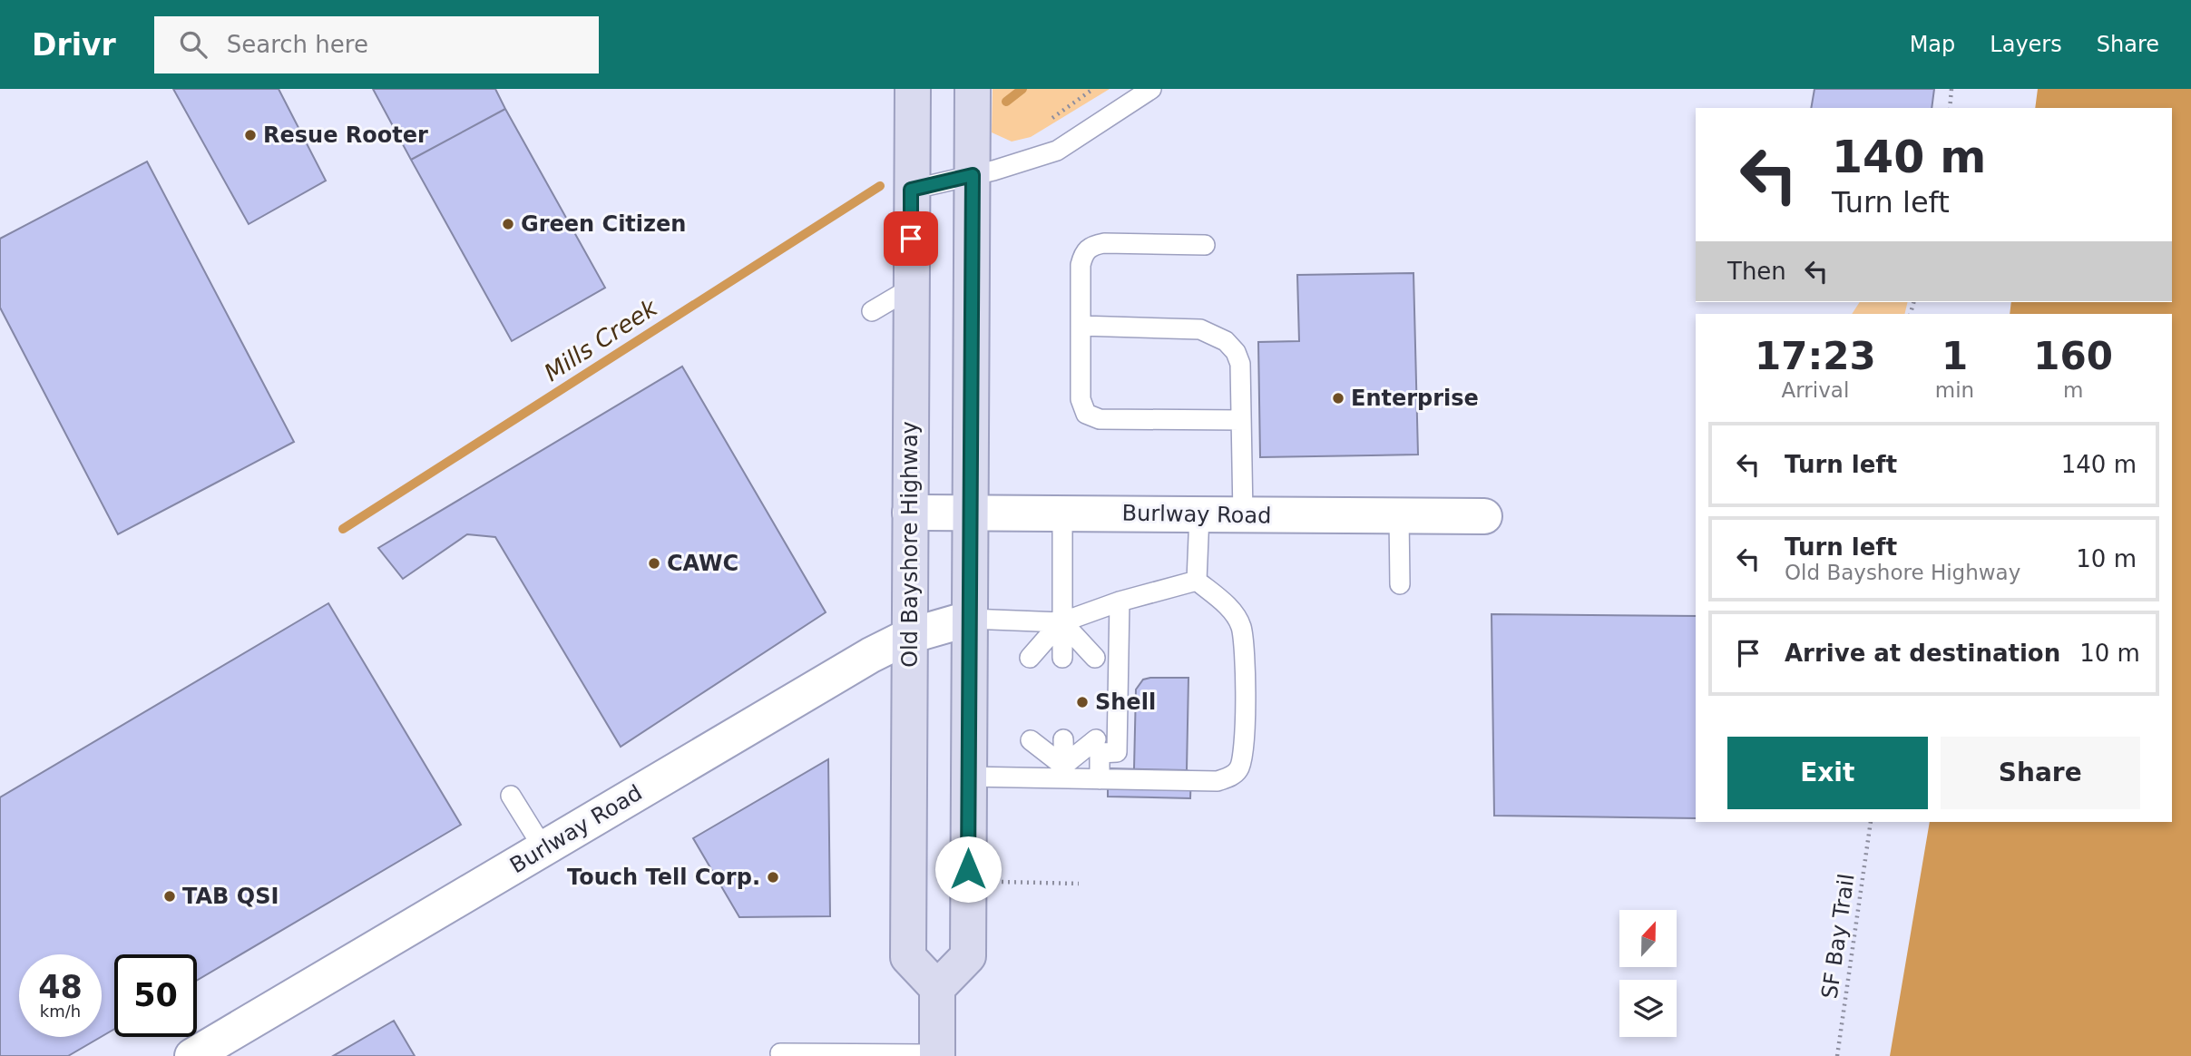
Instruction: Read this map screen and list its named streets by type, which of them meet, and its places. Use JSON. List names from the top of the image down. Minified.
{"streets":{"main road":["Old Bayshore Highway"],"street":["Burlway Road"],"path":["SF Bay Trail"]},"crossings":[["Burlway Road","Old Bayshore Highway"]],"water":["Mills Creek"],"places":["Resue Rooter","Green Citizen","Enterprise","CAWC","Shell","Touch Tell Corp.","TAB QSI"],"north":"top","page":{"header":"Drivr","search":"Search here","nav":["Map","Layers","Share"],"turn":["140 m","Turn left"],"then":"Then","eta":["17:23","Arrival","1","min","160","m"],"list":[{"name":"Turn left","value":"140 m"},{"name":"Turn left","note":"Old Bayshore Highway","value":"10 m"},{"name":"Arrive at destination","value":"10 m"}],"buttons":["Exit","Share"],"speed":"48 km/h","limit":"50"}}
